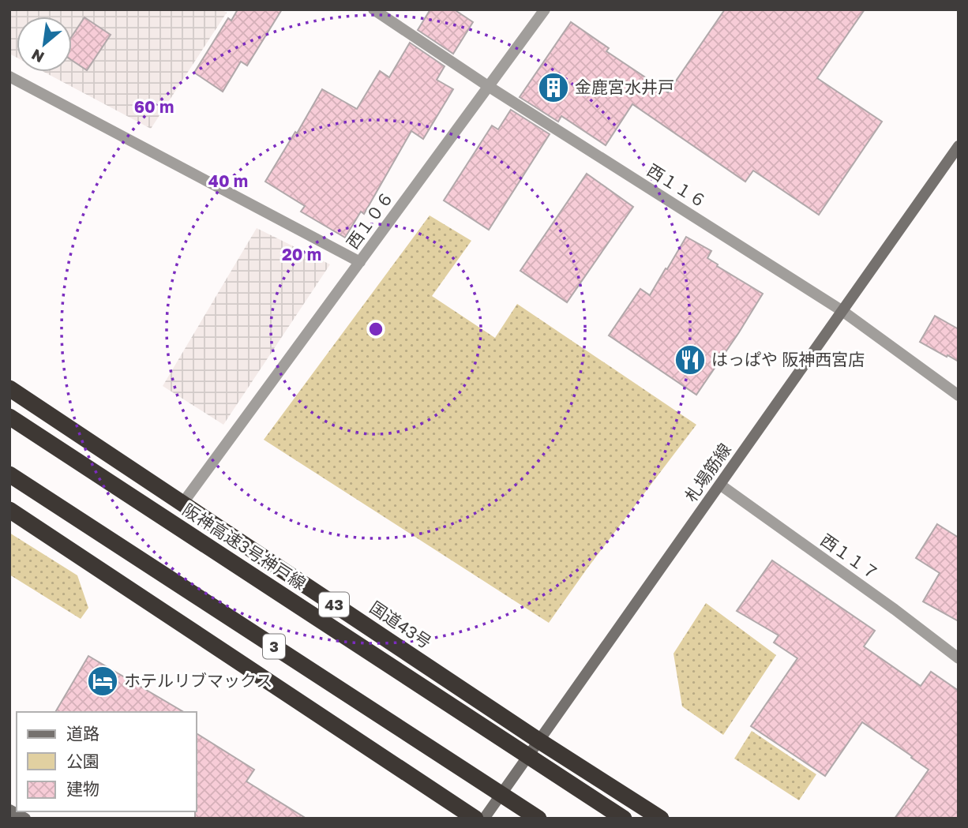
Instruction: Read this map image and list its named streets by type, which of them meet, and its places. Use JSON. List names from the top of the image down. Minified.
{"streets":{"highway":["阪神高速3号神戸線","43","国道43号","3"],"street":["西１１６","西１０６","札場筋線","西１１７"]},"crossings":[["西１１６","西１０６"],["西１１６","札場筋線"],["西１０６","国道43号"],["札場筋線","西１１７"],["札場筋線","国道43号"]],"places":{"building":["金鹿宮水井戸"],"restaurant":["はっぱや 阪神西宮店"],"hotel":["ホテルリブマックス"]},"legend":["道路","公園","建物"],"north":"bottom left","rings":["60 m","40 m","20 m"]}
